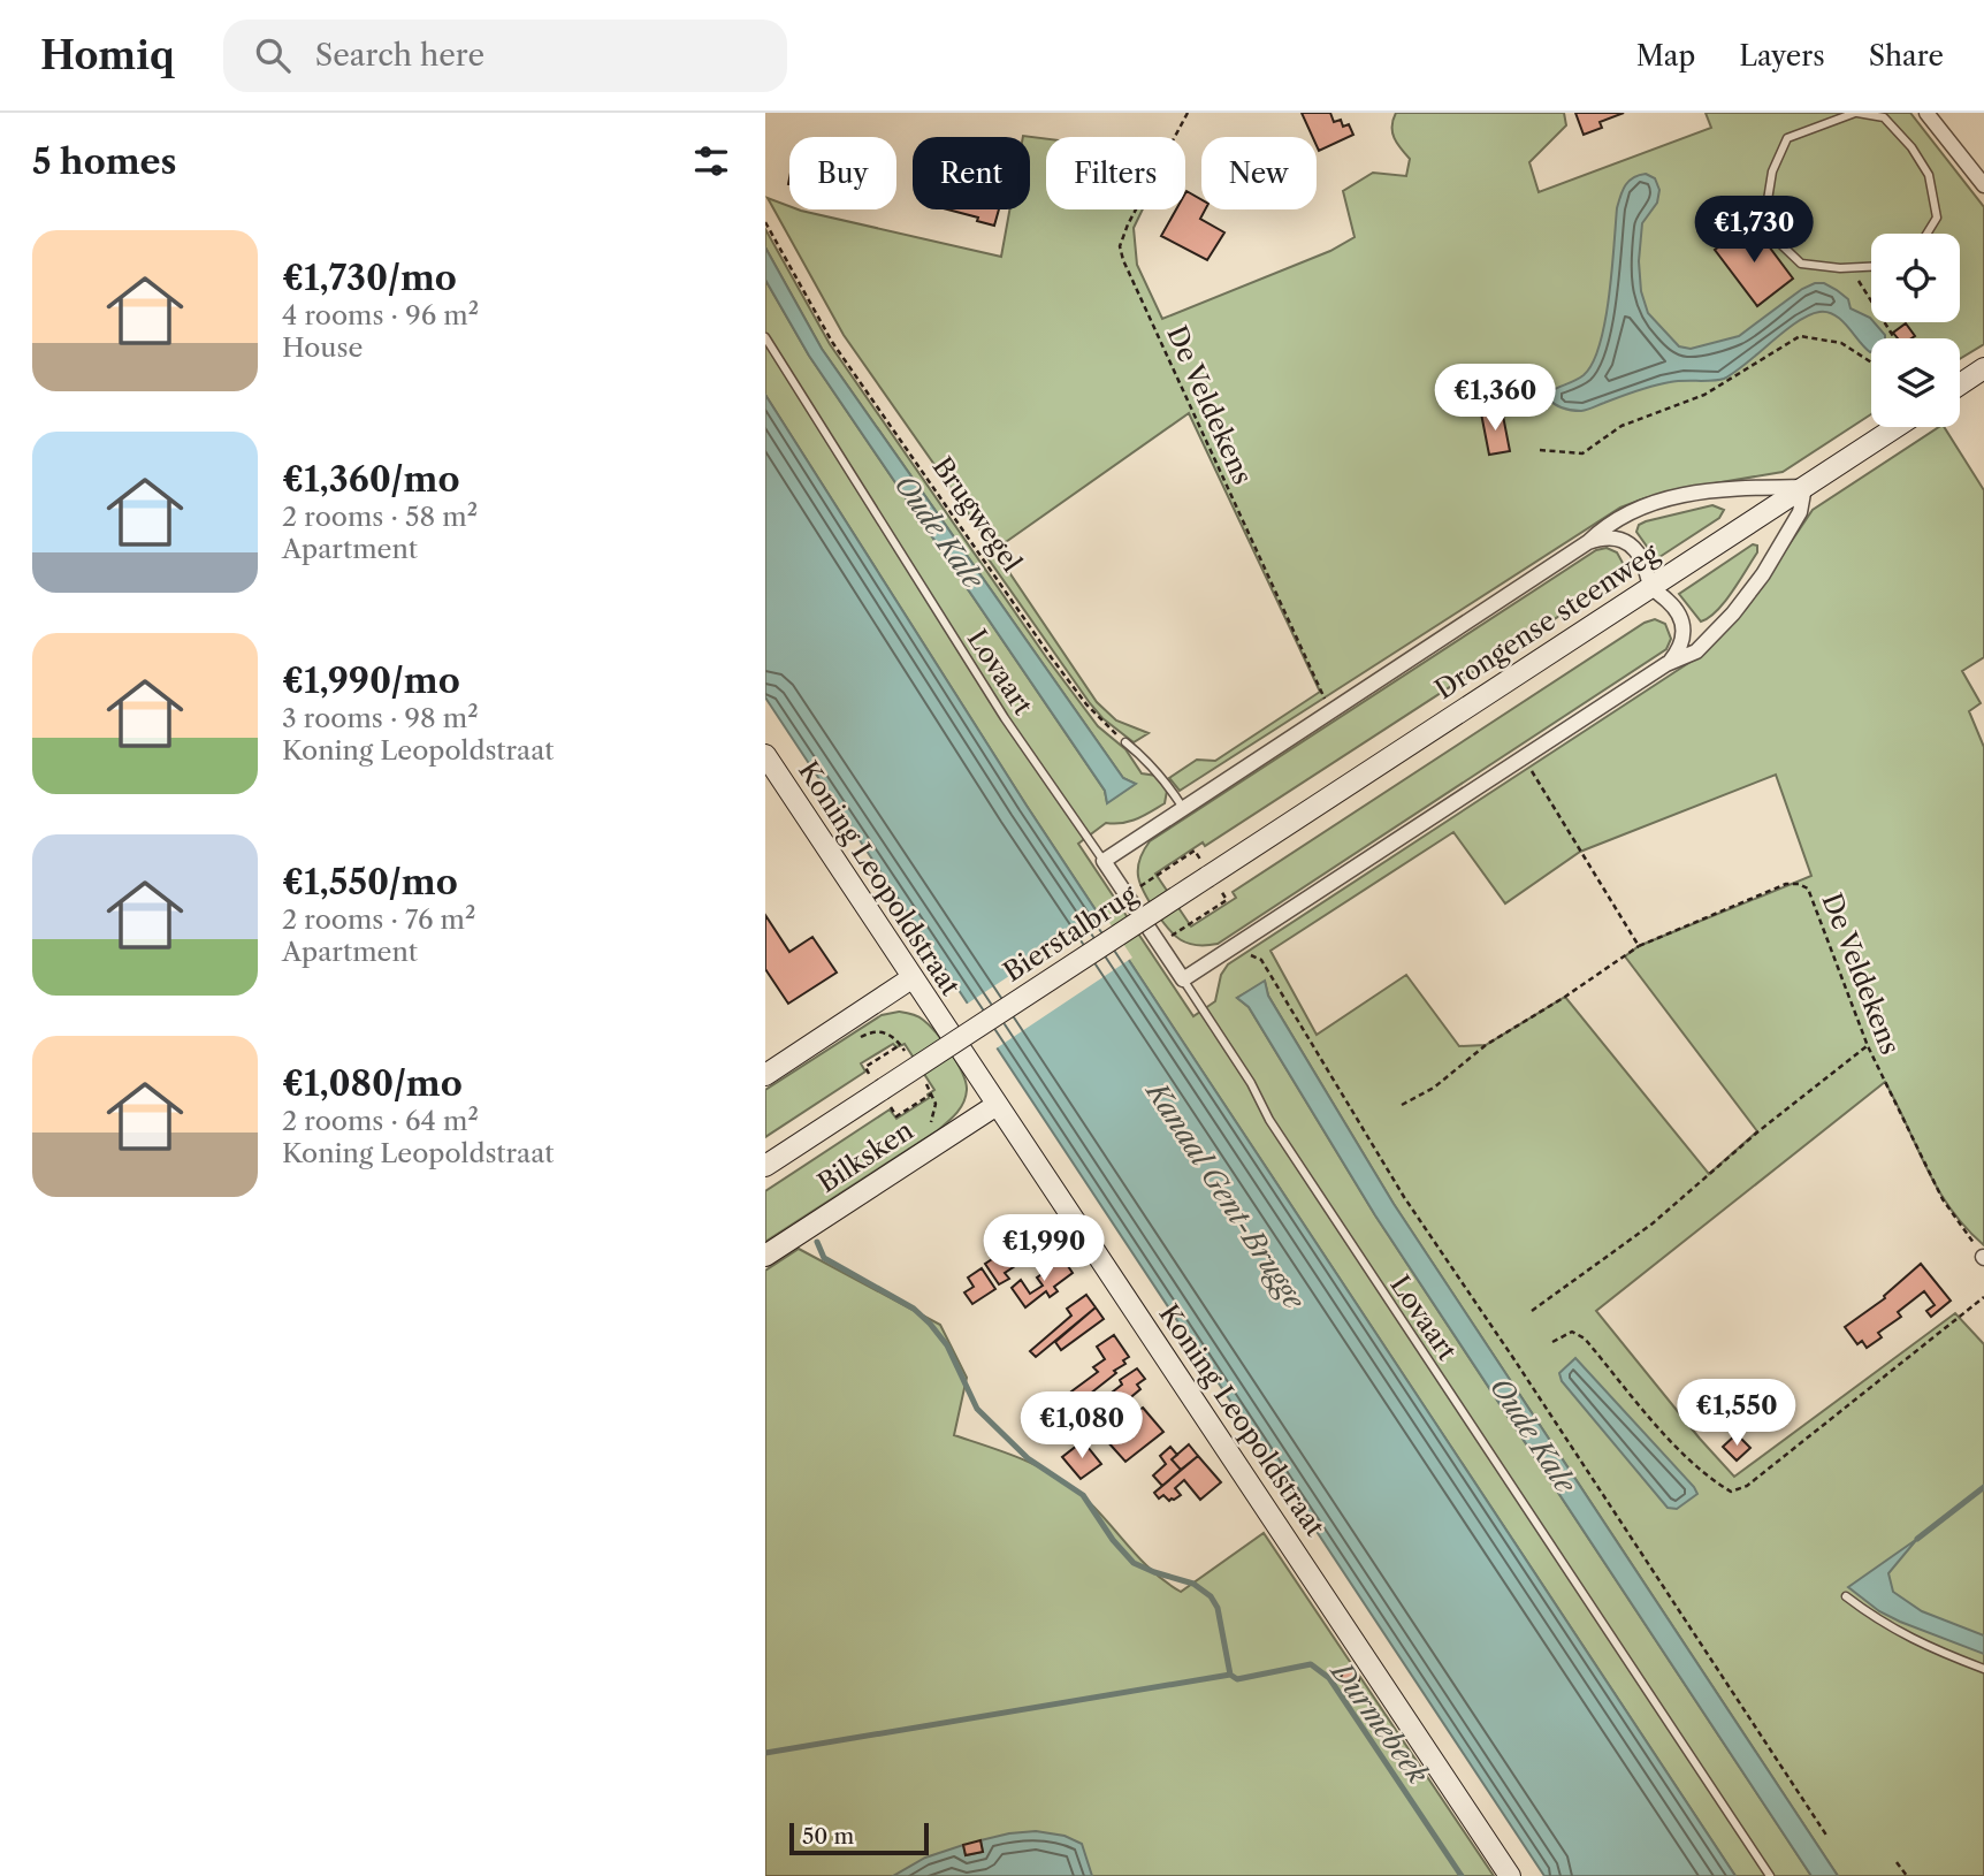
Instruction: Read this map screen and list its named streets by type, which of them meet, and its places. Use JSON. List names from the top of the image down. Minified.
{"streets":{"street":["Drongense steenweg","Koning Leopoldstraat","Bierstalbrug","Bilksken"],"lane":["Lovaart"],"path":["De Veldekens","Brugwegel"]},"crossings":[["Drongense steenweg","Bierstalbrug"],["Koning Leopoldstraat","Bilksken"],["Bierstalbrug","Bilksken"]],"water":["Oude Kale","Kanaal Gent-Brugge","Durmebeek"],"scale_bar":"50 m","page":{"header":"Homiq","search":"Search here","nav":["Map","Layers","Share"],"heading":"5 homes","chip":["Buy","Rent","Filters","New"],"price":["€1,730","€1,360","€1,990","€1,550","€1,080"],"list":[{"name":"€1,730/mo","note":"4 rooms · 96 m² · House"},{"name":"€1,360/mo","note":"2 rooms · 58 m² · Apartment"},{"name":"€1,990/mo","note":"3 rooms · 98 m² · Koning Leopoldstraat"},{"name":"€1,550/mo","note":"2 rooms · 76 m² · Apartment"},{"name":"€1,080/mo","note":"2 rooms · 64 m² · Koning Leopoldstraat"}],"scale":"50 m"}}
